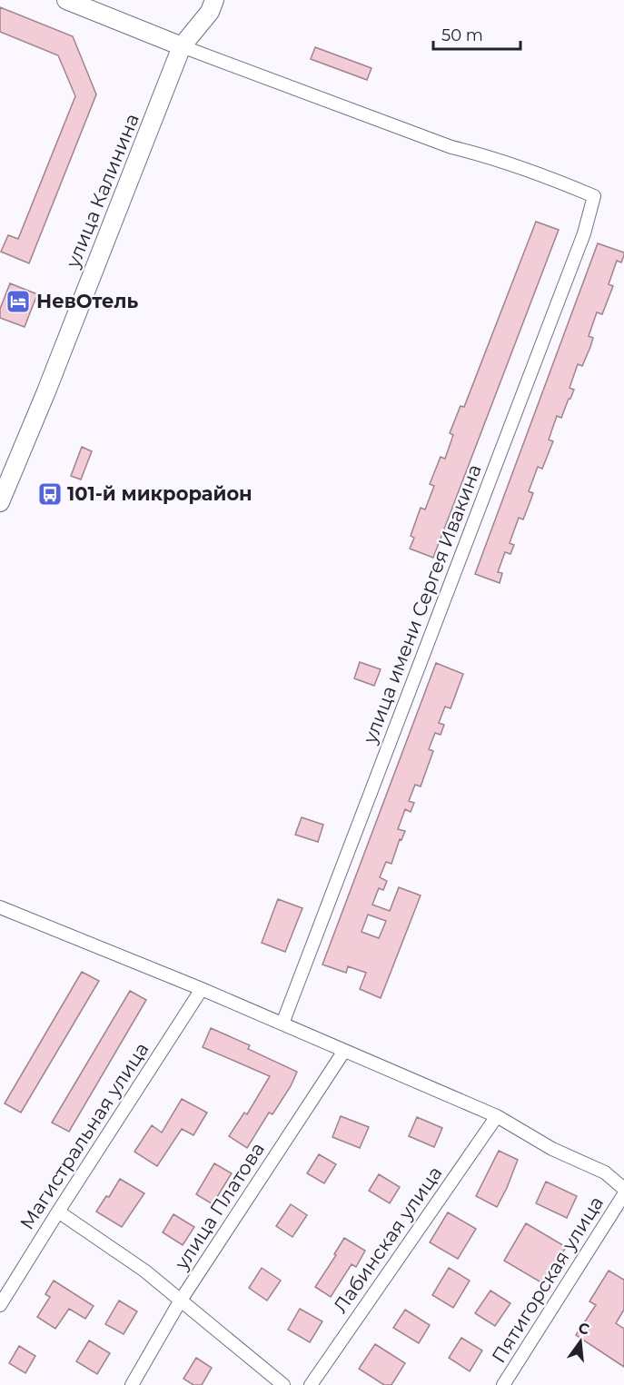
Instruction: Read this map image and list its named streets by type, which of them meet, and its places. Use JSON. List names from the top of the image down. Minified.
{"streets":{"main road":["улица Калинина"],"street":["улица имени Сергея Ивакина","Магистральная улица","улица Платова","Лабинская улица","Пятигорская улица"]},"crossings":[["улица Калинина","улица имени Сергея Ивакина"]],"places":{"hotel":["НевОтель"],"bus stop":["101-й микрорайон"]},"scale_bar":"50 m","north":"top"}
